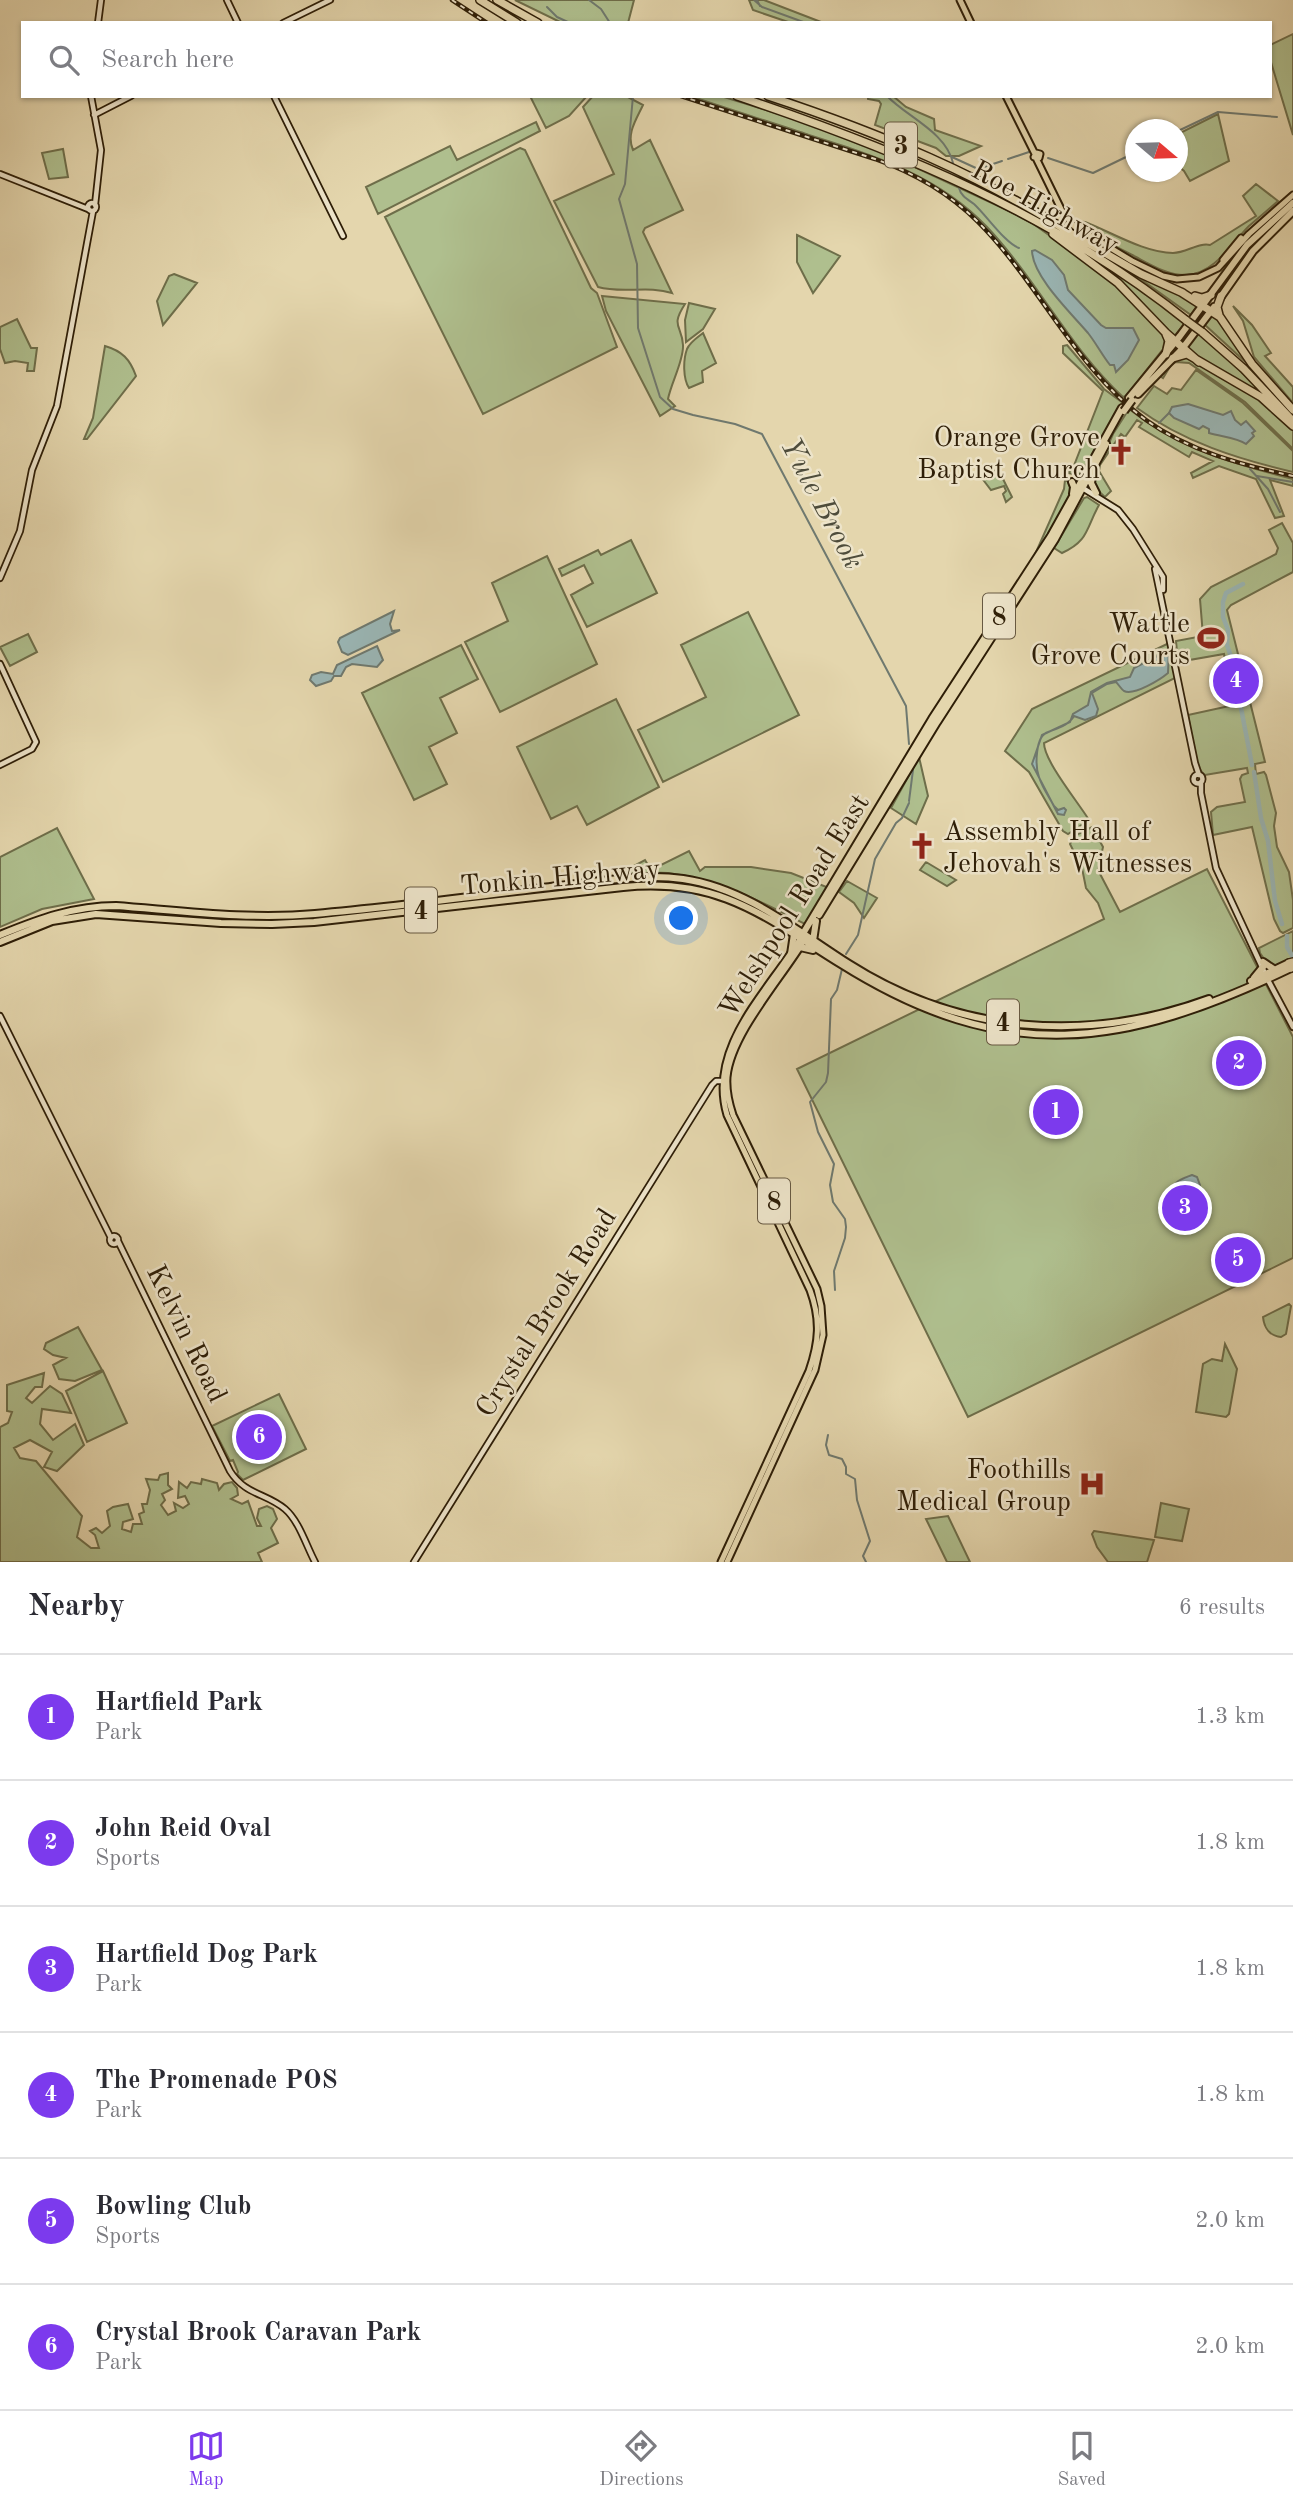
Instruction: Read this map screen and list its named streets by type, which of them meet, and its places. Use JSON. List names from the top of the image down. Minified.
{"streets":{"highway":["3","Roe Highway","8","Tonkin Highway","Welshpool Road East","4"],"main road":["Crystal Brook Road","Kelvin Road"]},"crossings":[["Roe Highway","8"],["Roe Highway","Welshpool Road East"],["8","Welshpool Road East"],["Tonkin Highway","Welshpool Road East"],["Welshpool Road East","Crystal Brook Road"]],"water":["Yule Brook"],"places":{"church":["Orange Grove Baptist Church","Assembly Hall of Jehovah's Witnesses"],"sports":["Wattle Grove Courts"],"hospital":["Foothills Medical Group"]},"north":"right","page":{"search":"Search here","pins":["4","2","1","3","5","6"],"heading":["Nearby","6 results"],"list":[{"mark":"1","name":"Hartfield Park","note":"Park","value":"1.3 km"},{"mark":"2","name":"John Reid Oval","note":"Sports","value":"1.8 km"},{"mark":"3","name":"Hartfield Dog Park","note":"Park","value":"1.8 km"},{"mark":"4","name":"The Promenade POS","note":"Park","value":"1.8 km"},{"mark":"5","name":"Bowling Club","note":"Sports","value":"2.0 km"},{"mark":"6","name":"Crystal Brook Caravan Park","note":"Park","value":"2.0 km"}],"nav":["Map","Directions","Saved"]}}
